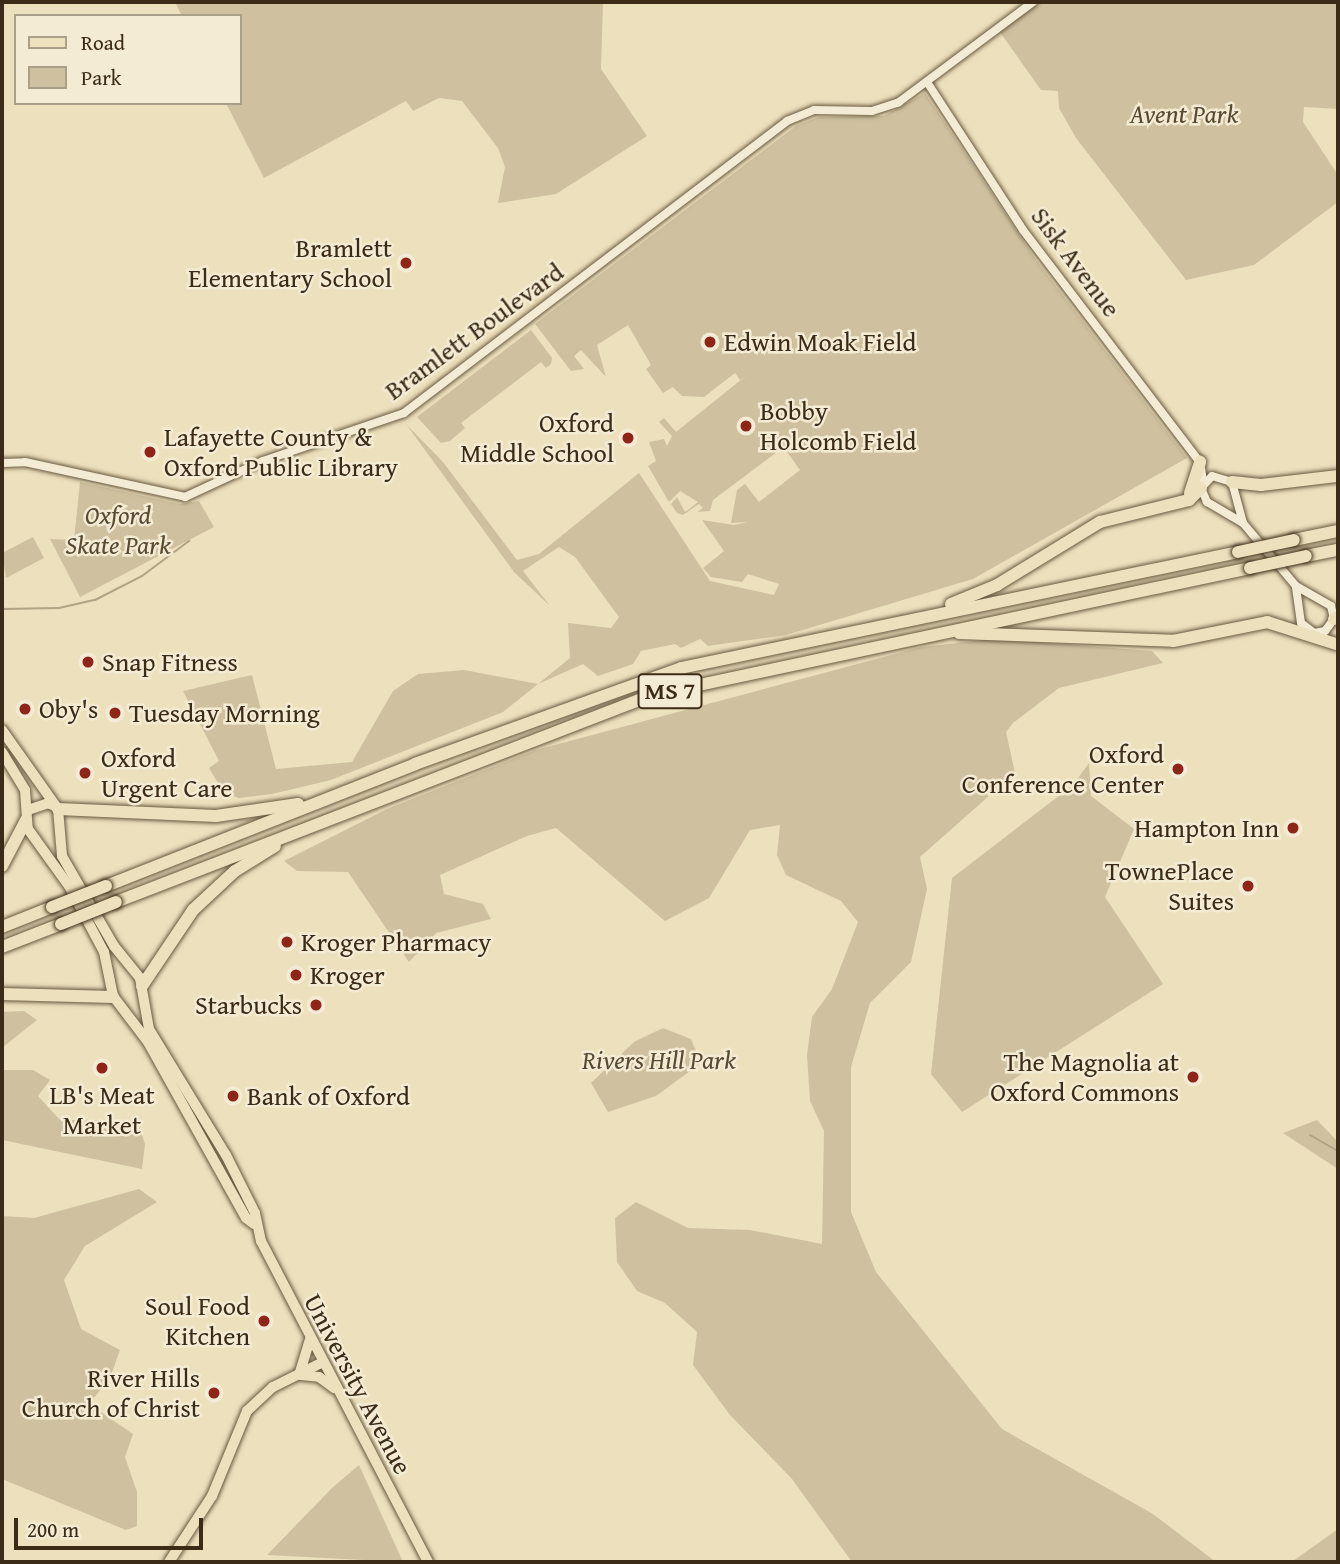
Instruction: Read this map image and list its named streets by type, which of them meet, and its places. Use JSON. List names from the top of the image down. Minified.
{"streets":{"highway":["MS 7"],"main road":["University Avenue"],"street":["Sisk Avenue","Bramlett Boulevard"]},"crossings":[["Sisk Avenue","Bramlett Boulevard"]],"parks":["Avent Park","Oxford Skate Park","Rivers Hill Park"],"places":["Bramlett Elementary School","Edwin Moak Field","Bobby Holcomb Field","Oxford Middle School","Lafayette County & Oxford Public Library","Snap Fitness","Oby's","Tuesday Morning","Oxford Conference Center","Oxford Urgent Care","Hampton Inn","TownePlace Suites","Kroger Pharmacy","Kroger","Starbucks","LB's Meat Market","The Magnolia at Oxford Commons","Bank of Oxford","Soul Food Kitchen","River Hills Church of Christ"],"legend":["Road","Park"],"scale_bar":"200 m"}
